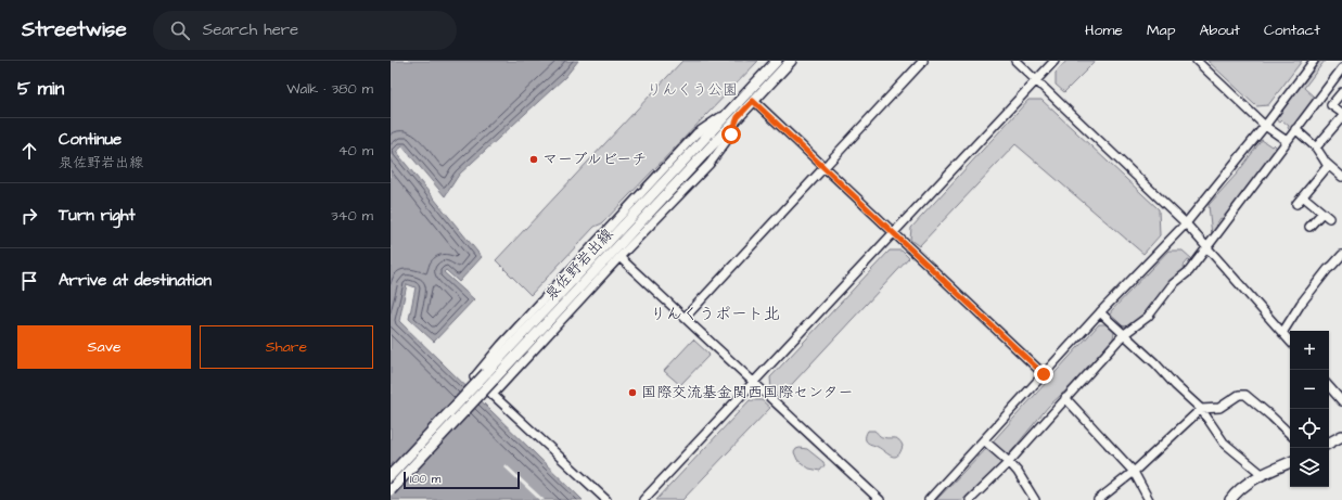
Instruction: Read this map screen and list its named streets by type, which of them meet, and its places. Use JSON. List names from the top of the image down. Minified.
{"streets":{"main road":["泉佐野岩出線"]},"districts":["りんくうポート北"],"parks":["りんくう公園"],"places":["マーブルビーチ","国際交流基金関西国際センター"],"scale_bar":"100 m","page":{"header":"Streetwise","search":"Search here","nav":["Home","Map","About","Contact"],"heading":["5 min","Walk · 380 m"],"list":[["Continue","泉佐野岩出線","40 m"],["Turn right","340 m"],"Arrive at destination"],"buttons":["Save","Share"],"map_buttons":["+","−"],"scale":"100 m"}}
